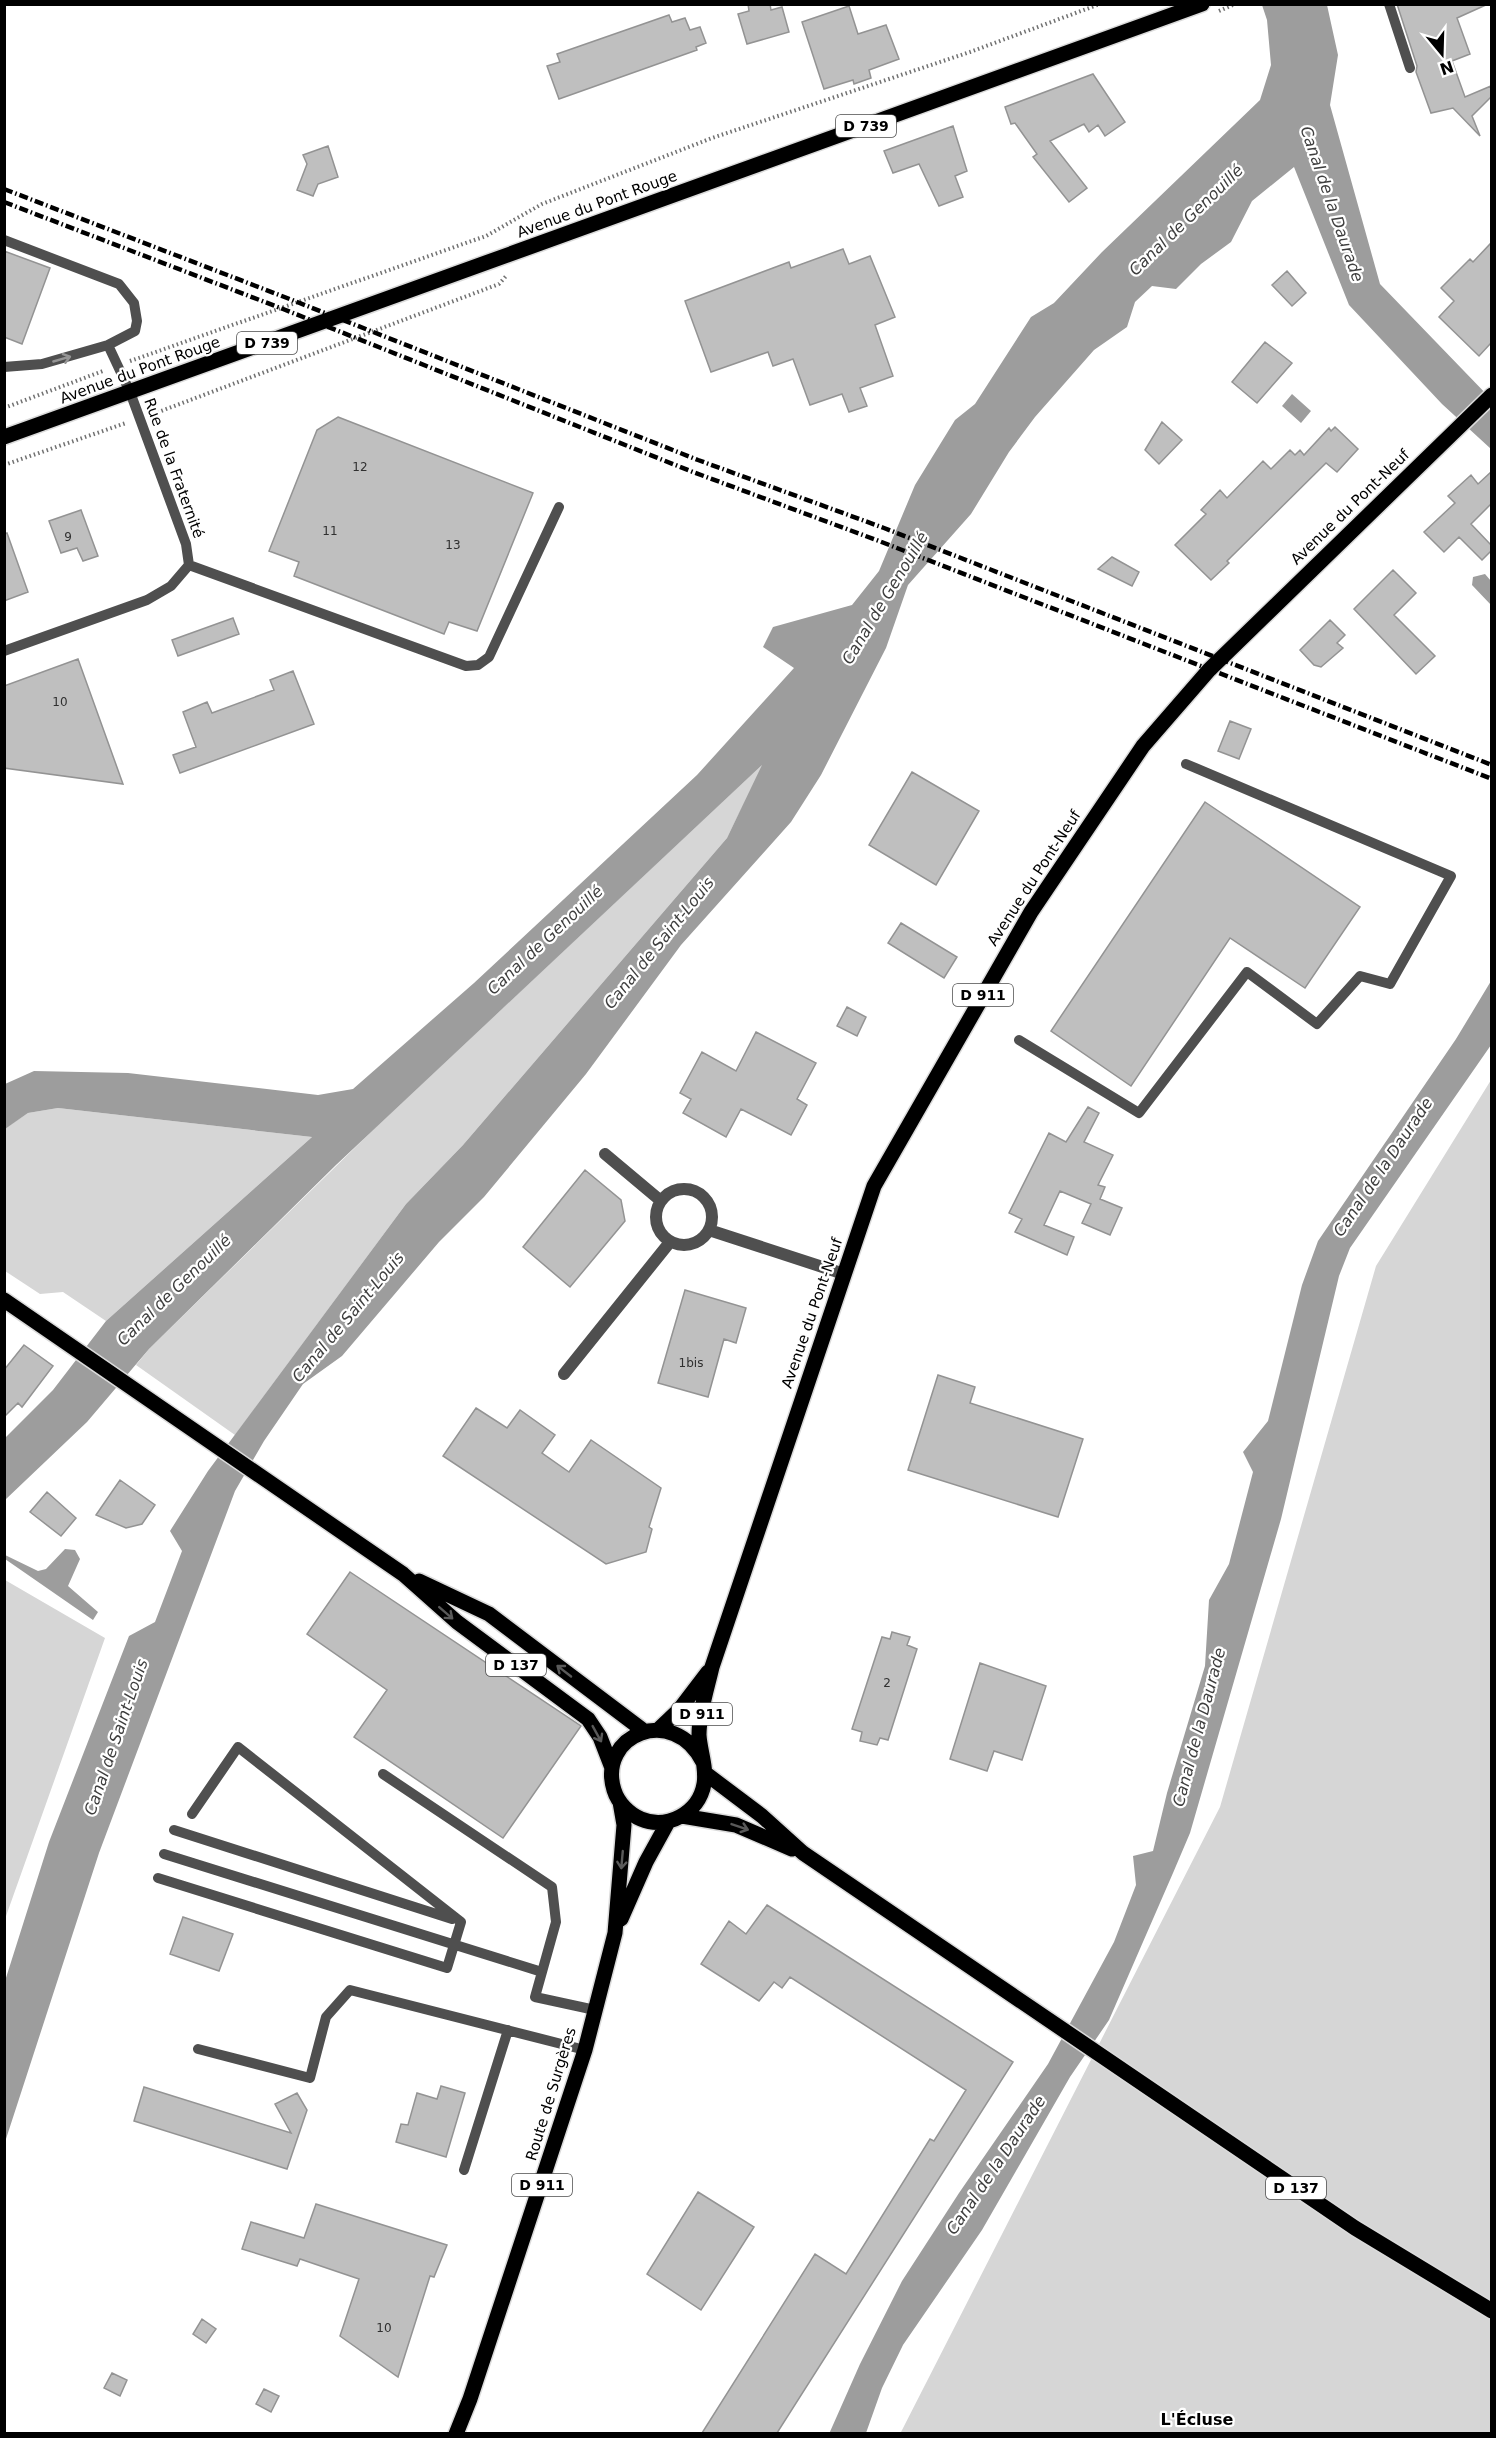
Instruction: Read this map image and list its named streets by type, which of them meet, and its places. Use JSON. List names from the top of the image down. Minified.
{"streets":{"main road":["D 739","Avenue du Pont Rouge","Avenue du Pont-Neuf","D 911","D 137","Route de Surgères"],"lane":["Rue de la Fraternité"]},"crossings":[["Avenue du Pont Rouge","Rue de la Fraternité"],["Avenue du Pont-Neuf","D 911"],["D 911","D 137"],["D 911","Route de Surgères"]],"districts":["L'Écluse"],"water":["Canal de la Daurade","Canal de Genouillé","Canal de Saint-Louis"],"house_numbers":["12","11","9","13","10","1bis","2","10"],"north":"bottom"}
